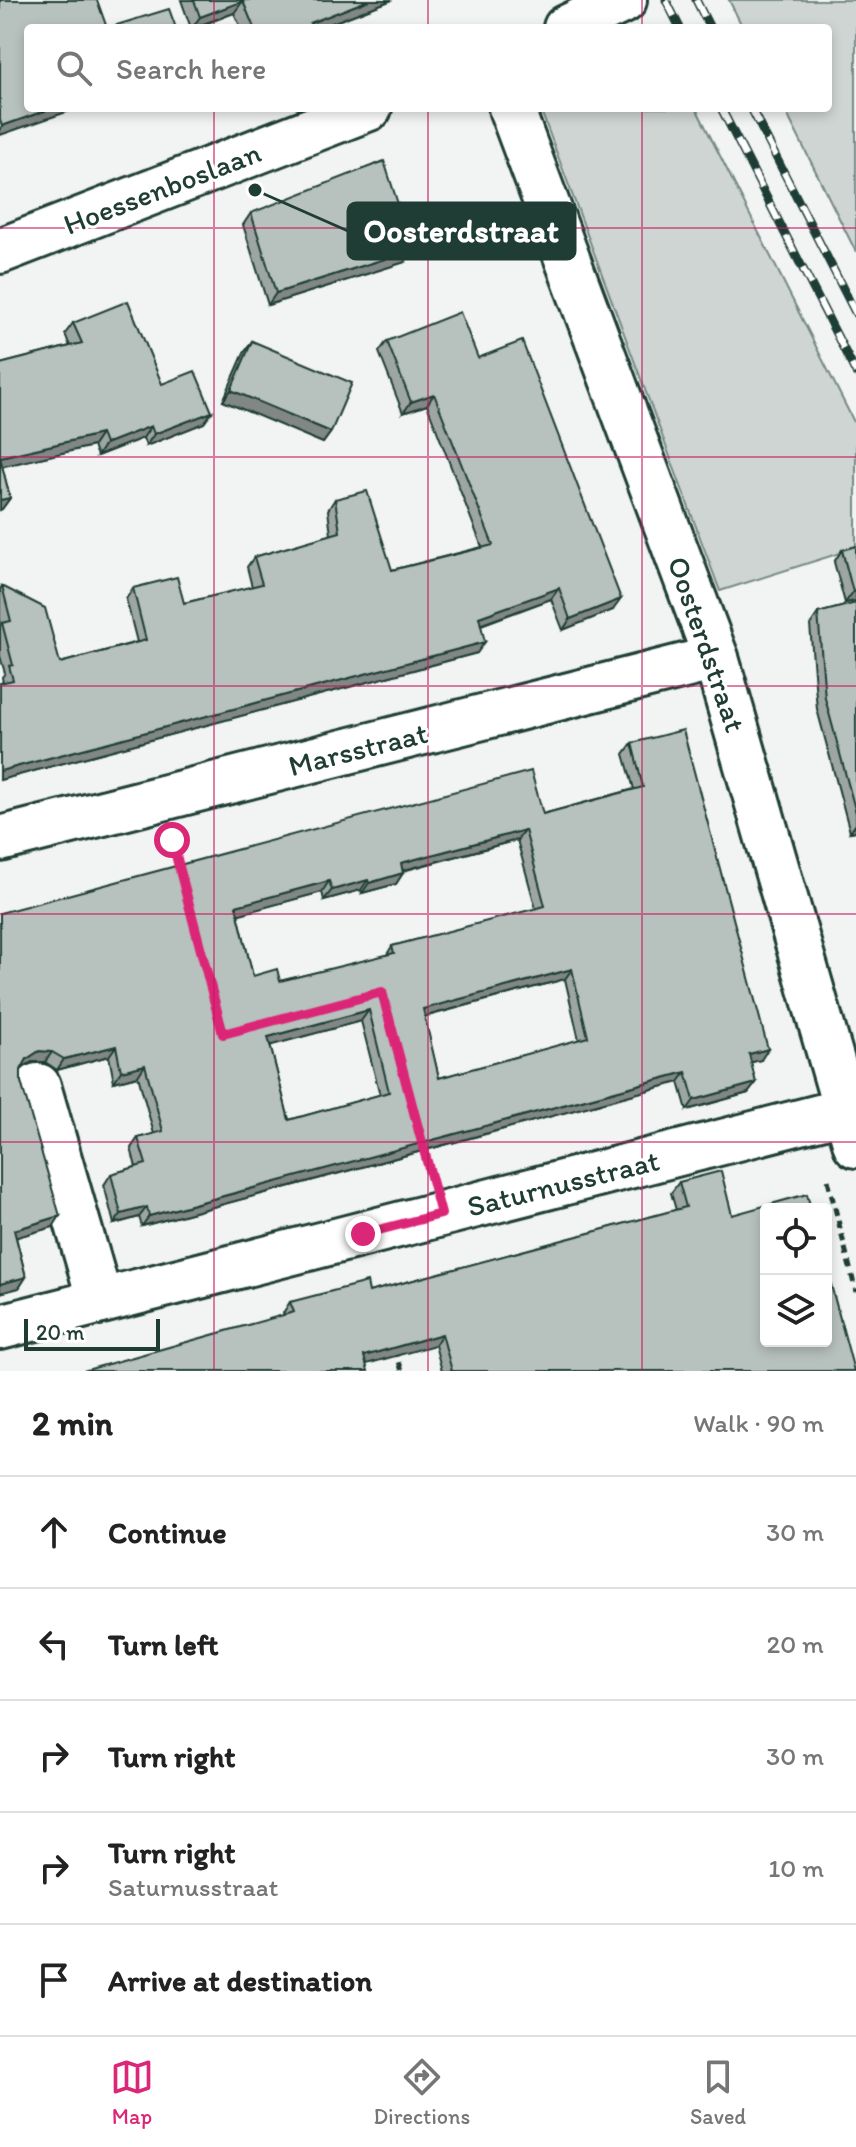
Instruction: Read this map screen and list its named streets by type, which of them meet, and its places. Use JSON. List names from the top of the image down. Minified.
{"streets":{"street":["Hoessenboslaan","Oosterdstraat","Marsstraat","Saturnusstraat"]},"crossings":[["Oosterdstraat","Marsstraat"],["Oosterdstraat","Saturnusstraat"]],"places":["Oosterdstraat"],"scale_bar":"20 m","page":{"search":"Search here","scale":"20 m","heading":["2 min","Walk · 90 m"],"list":[["Continue","30 m"],["Turn left","20 m"],["Turn right","30 m"],["Turn right","Saturnusstraat","10 m"],"Arrive at destination"],"nav":["Map","Directions","Saved"]}}
